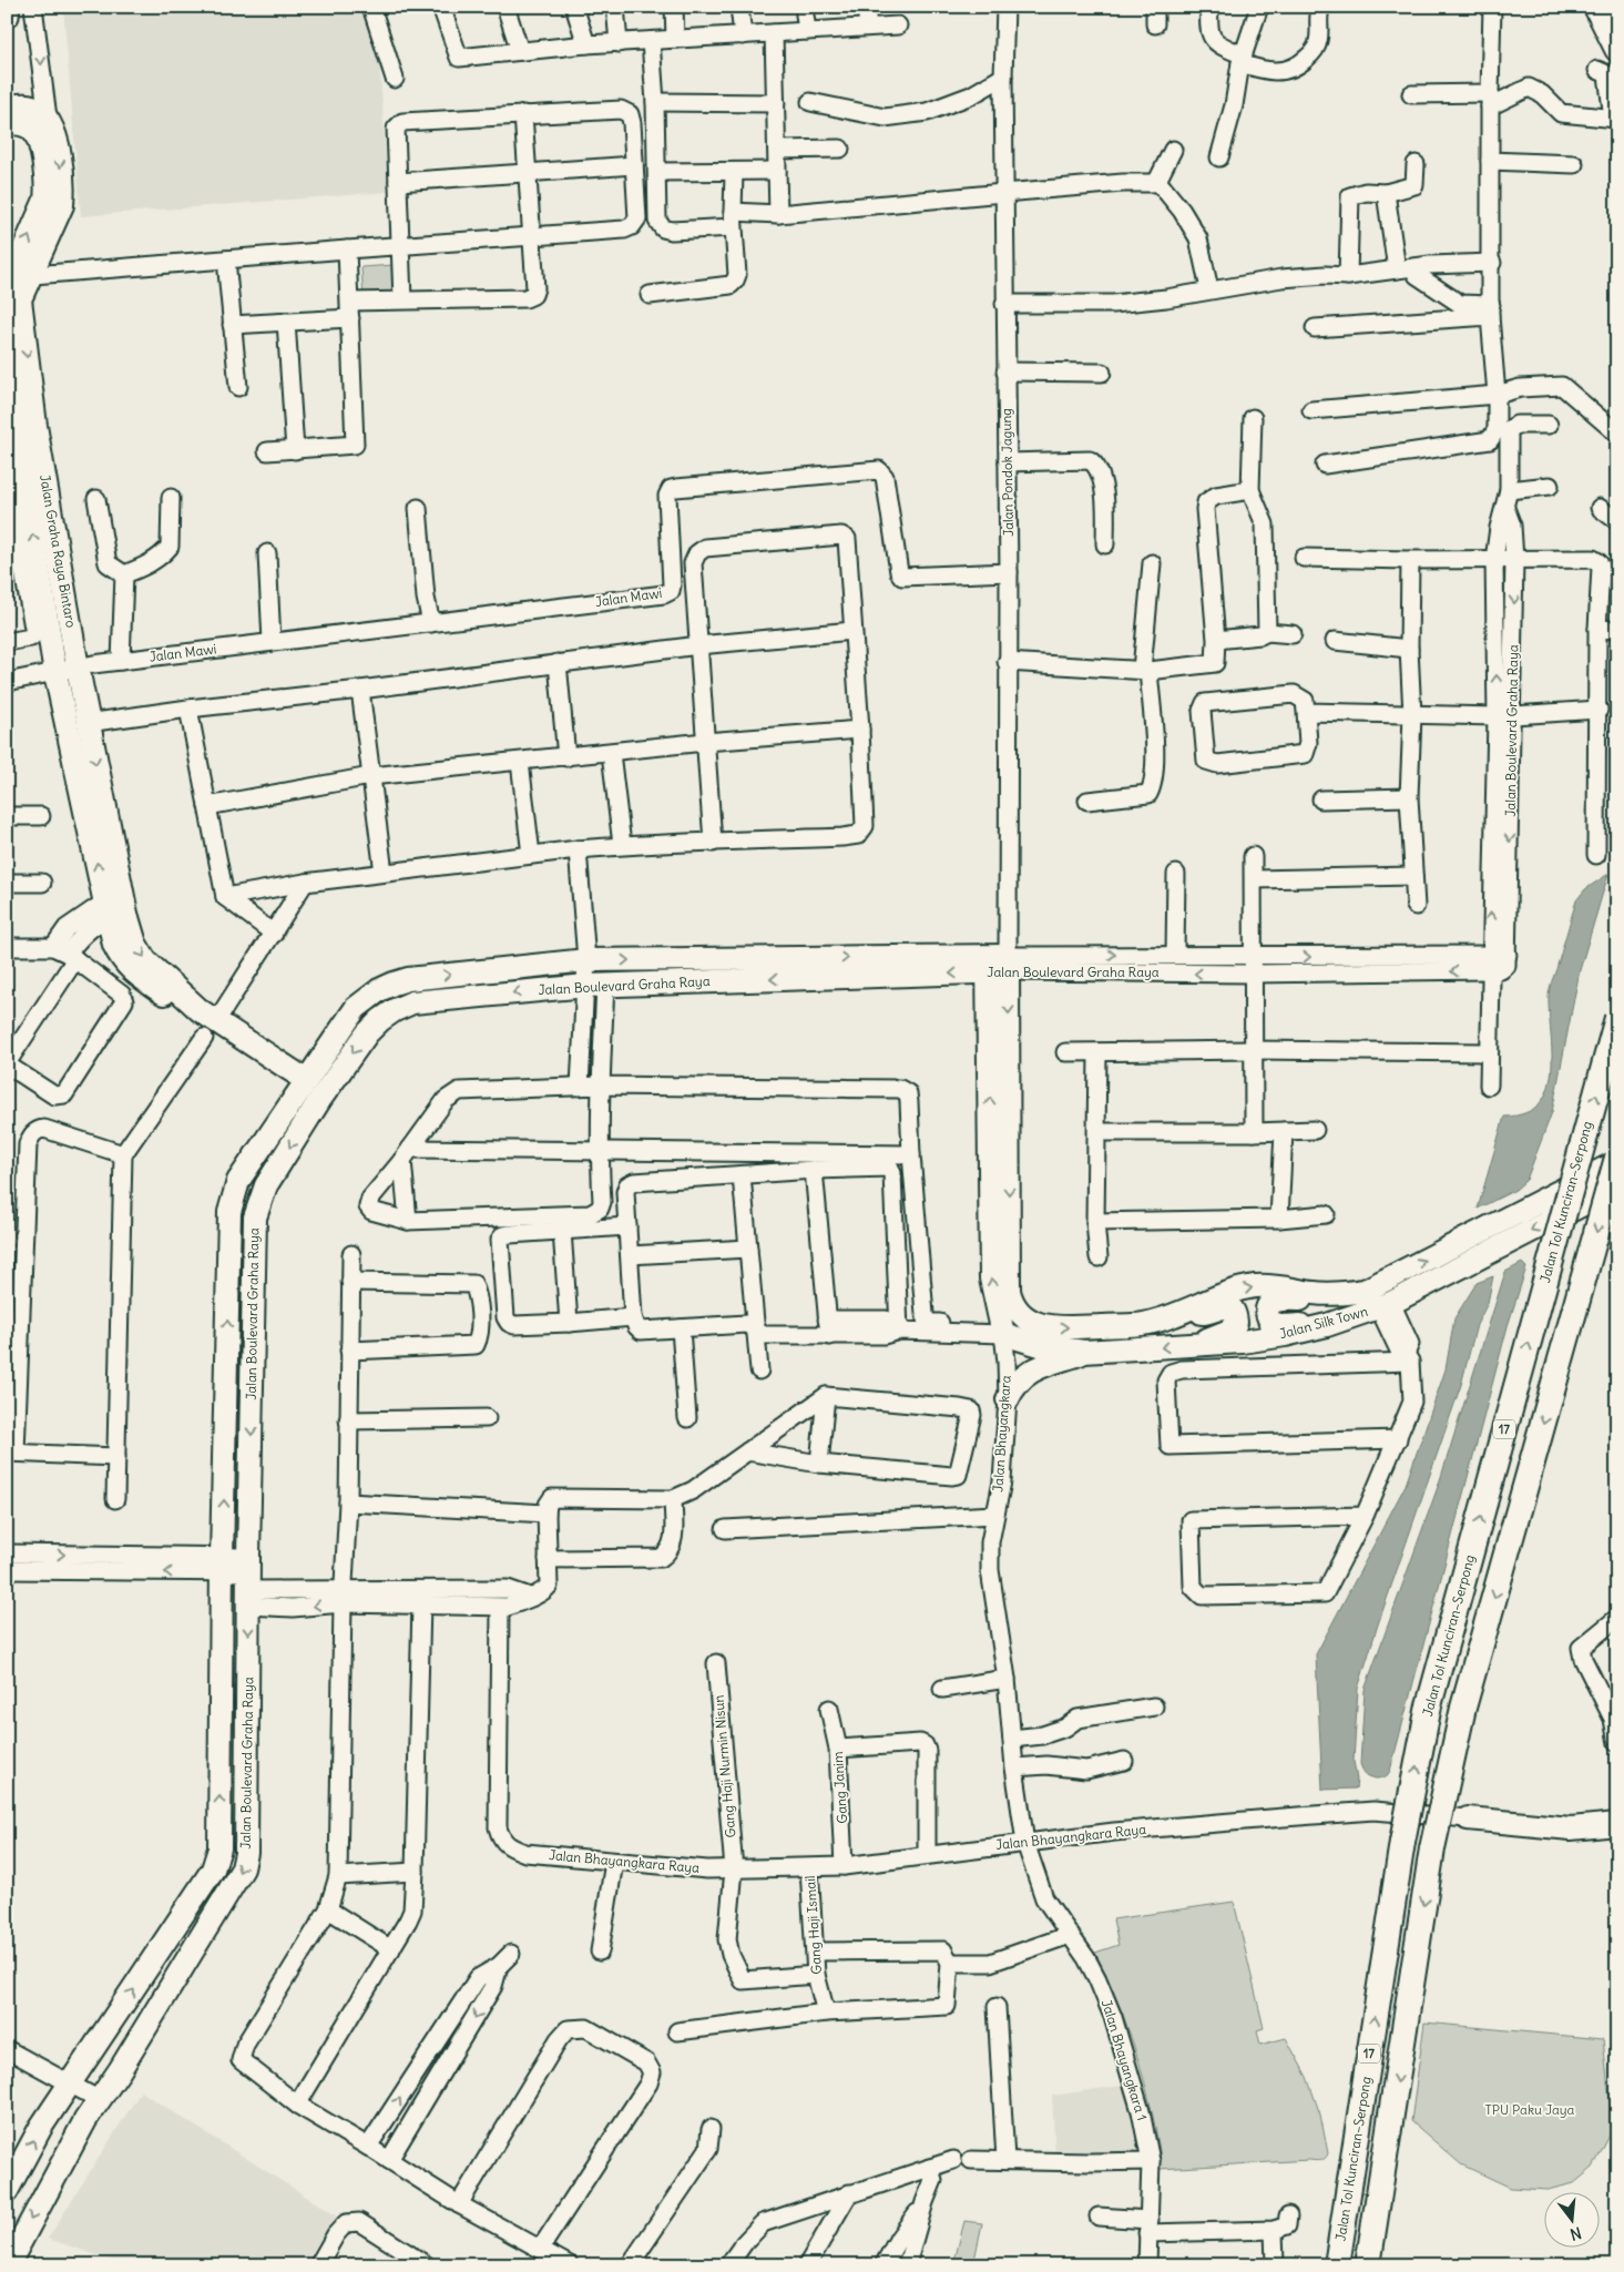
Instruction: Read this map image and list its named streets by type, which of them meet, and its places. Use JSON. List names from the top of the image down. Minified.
{"streets":{"highway":["Jalan Tol Kunciran–Serpong","17"],"main road":["Jalan Graha Raya Bintaro","Jalan Boulevard Graha Raya","Jalan Silk Town","Jalan Bhayangkara","Jalan Bhayangkara Raya"],"street":["Jalan Pondok Jagung","Jalan Mawi","Gang Haji Nurmin Nisun","Gang Janim","Gang Haji Ismail","Jalan Bhayangkara 1"]},"crossings":[["Jalan Pondok Jagung","Jalan Mawi"],["Jalan Pondok Jagung","Jalan Boulevard Graha Raya"],["Jalan Pondok Jagung","Jalan Silk Town"],["Jalan Pondok Jagung","Jalan Bhayangkara"],["Jalan Graha Raya Bintaro","Jalan Mawi"],["Jalan Graha Raya Bintaro","Jalan Boulevard Graha Raya"],["Jalan Boulevard Graha Raya","Jalan Silk Town"],["Jalan Boulevard Graha Raya","Jalan Bhayangkara"],["Jalan Silk Town","Jalan Bhayangkara"],["Jalan Bhayangkara","Jalan Bhayangkara Raya"],["Jalan Bhayangkara","Jalan Bhayangkara 1"],["Gang Haji Nurmin Nisun","Jalan Bhayangkara Raya"],["Gang Haji Nurmin Nisun","Gang Haji Ismail"],["Gang Janim","Jalan Bhayangkara Raya"],["Jalan Bhayangkara Raya","Gang Haji Ismail"],["Jalan Bhayangkara Raya","Jalan Bhayangkara 1"]],"one_way":["Jalan Bhayangkara"],"parks":["TPU Paku Jaya"],"north":"bottom"}
